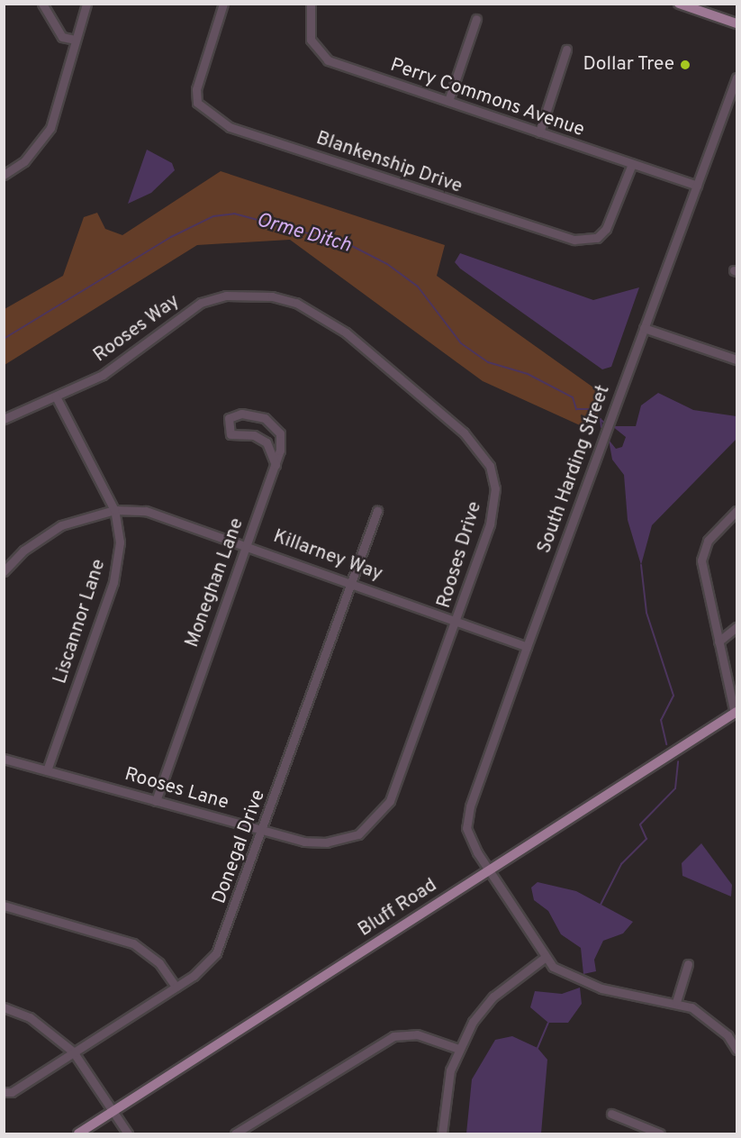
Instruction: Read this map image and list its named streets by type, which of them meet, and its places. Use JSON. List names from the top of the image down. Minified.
{"streets":{"main road":["Bluff Road"],"street":["Perry Commons Avenue","Blankenship Drive","Rooses Way","South Harding Street","Rooses Drive","Killarney Way","Moneghan Lane","Liscannor Lane","Rooses Lane","Donegal Drive"]},"crossings":[["Perry Commons Avenue","Blankenship Drive"],["Perry Commons Avenue","South Harding Street"],["Rooses Way","Rooses Drive"],["Rooses Way","Liscannor Lane"],["South Harding Street","Killarney Way"],["South Harding Street","Bluff Road"],["Rooses Drive","Killarney Way"],["Rooses Drive","Rooses Lane"],["Killarney Way","Moneghan Lane"],["Killarney Way","Liscannor Lane"],["Killarney Way","Donegal Drive"],["Moneghan Lane","Rooses Lane"],["Liscannor Lane","Rooses Lane"],["Rooses Lane","Donegal Drive"]],"water":["Orme Ditch"],"places":["Dollar Tree"]}
